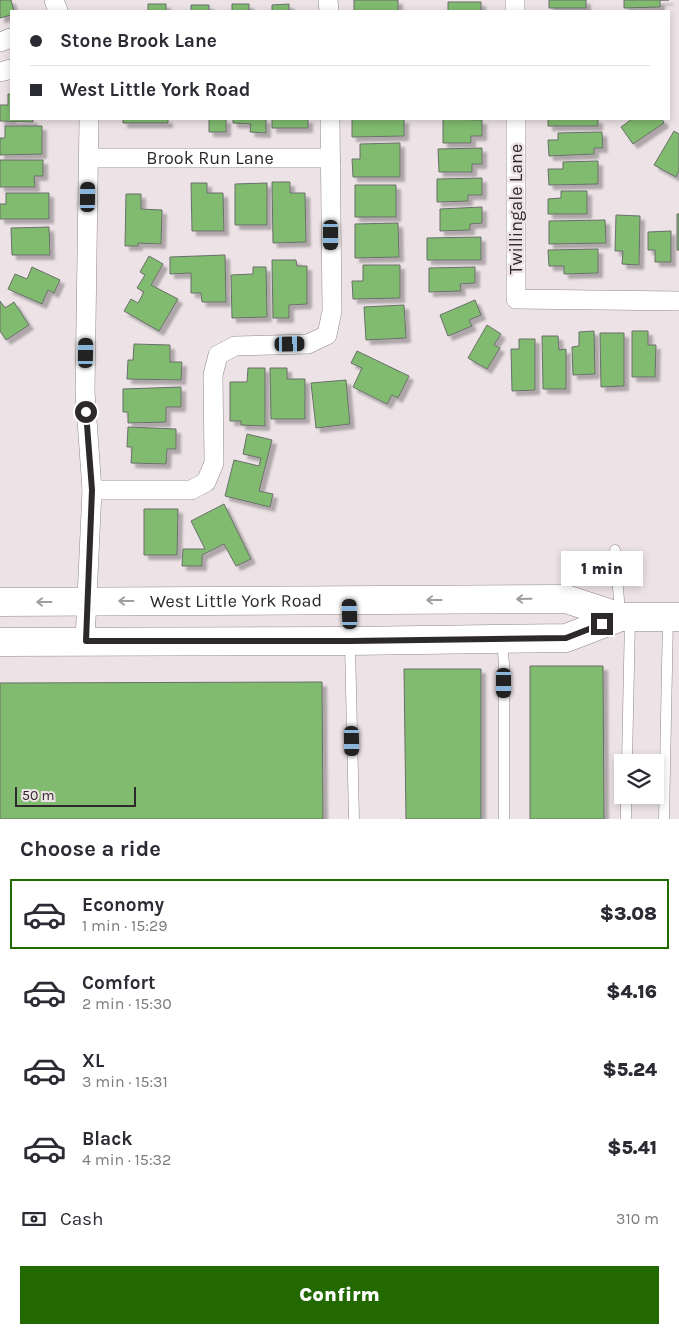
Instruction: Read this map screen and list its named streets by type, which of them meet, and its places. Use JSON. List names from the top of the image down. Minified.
{"streets":{"main road":["West Little York Road"],"street":["Brook Run Lane","Twillingale Lane"]},"scale_bar":"50 m","page":{"banner":["Stone Brook Lane","West Little York Road"],"bubble":"1 min","scale":"50 m","heading":"Choose a ride","list":[{"name":"Economy","note":"1 min · 15:29","value":"$3.08"},{"name":"Comfort","note":"2 min · 15:30","value":"$4.16"},{"name":"XL","note":"3 min · 15:31","value":"$5.24"},{"name":"Black","note":"4 min · 15:32","value":"$5.41"}],"pay":["Cash","310 m"],"buttons":"Confirm"}}
